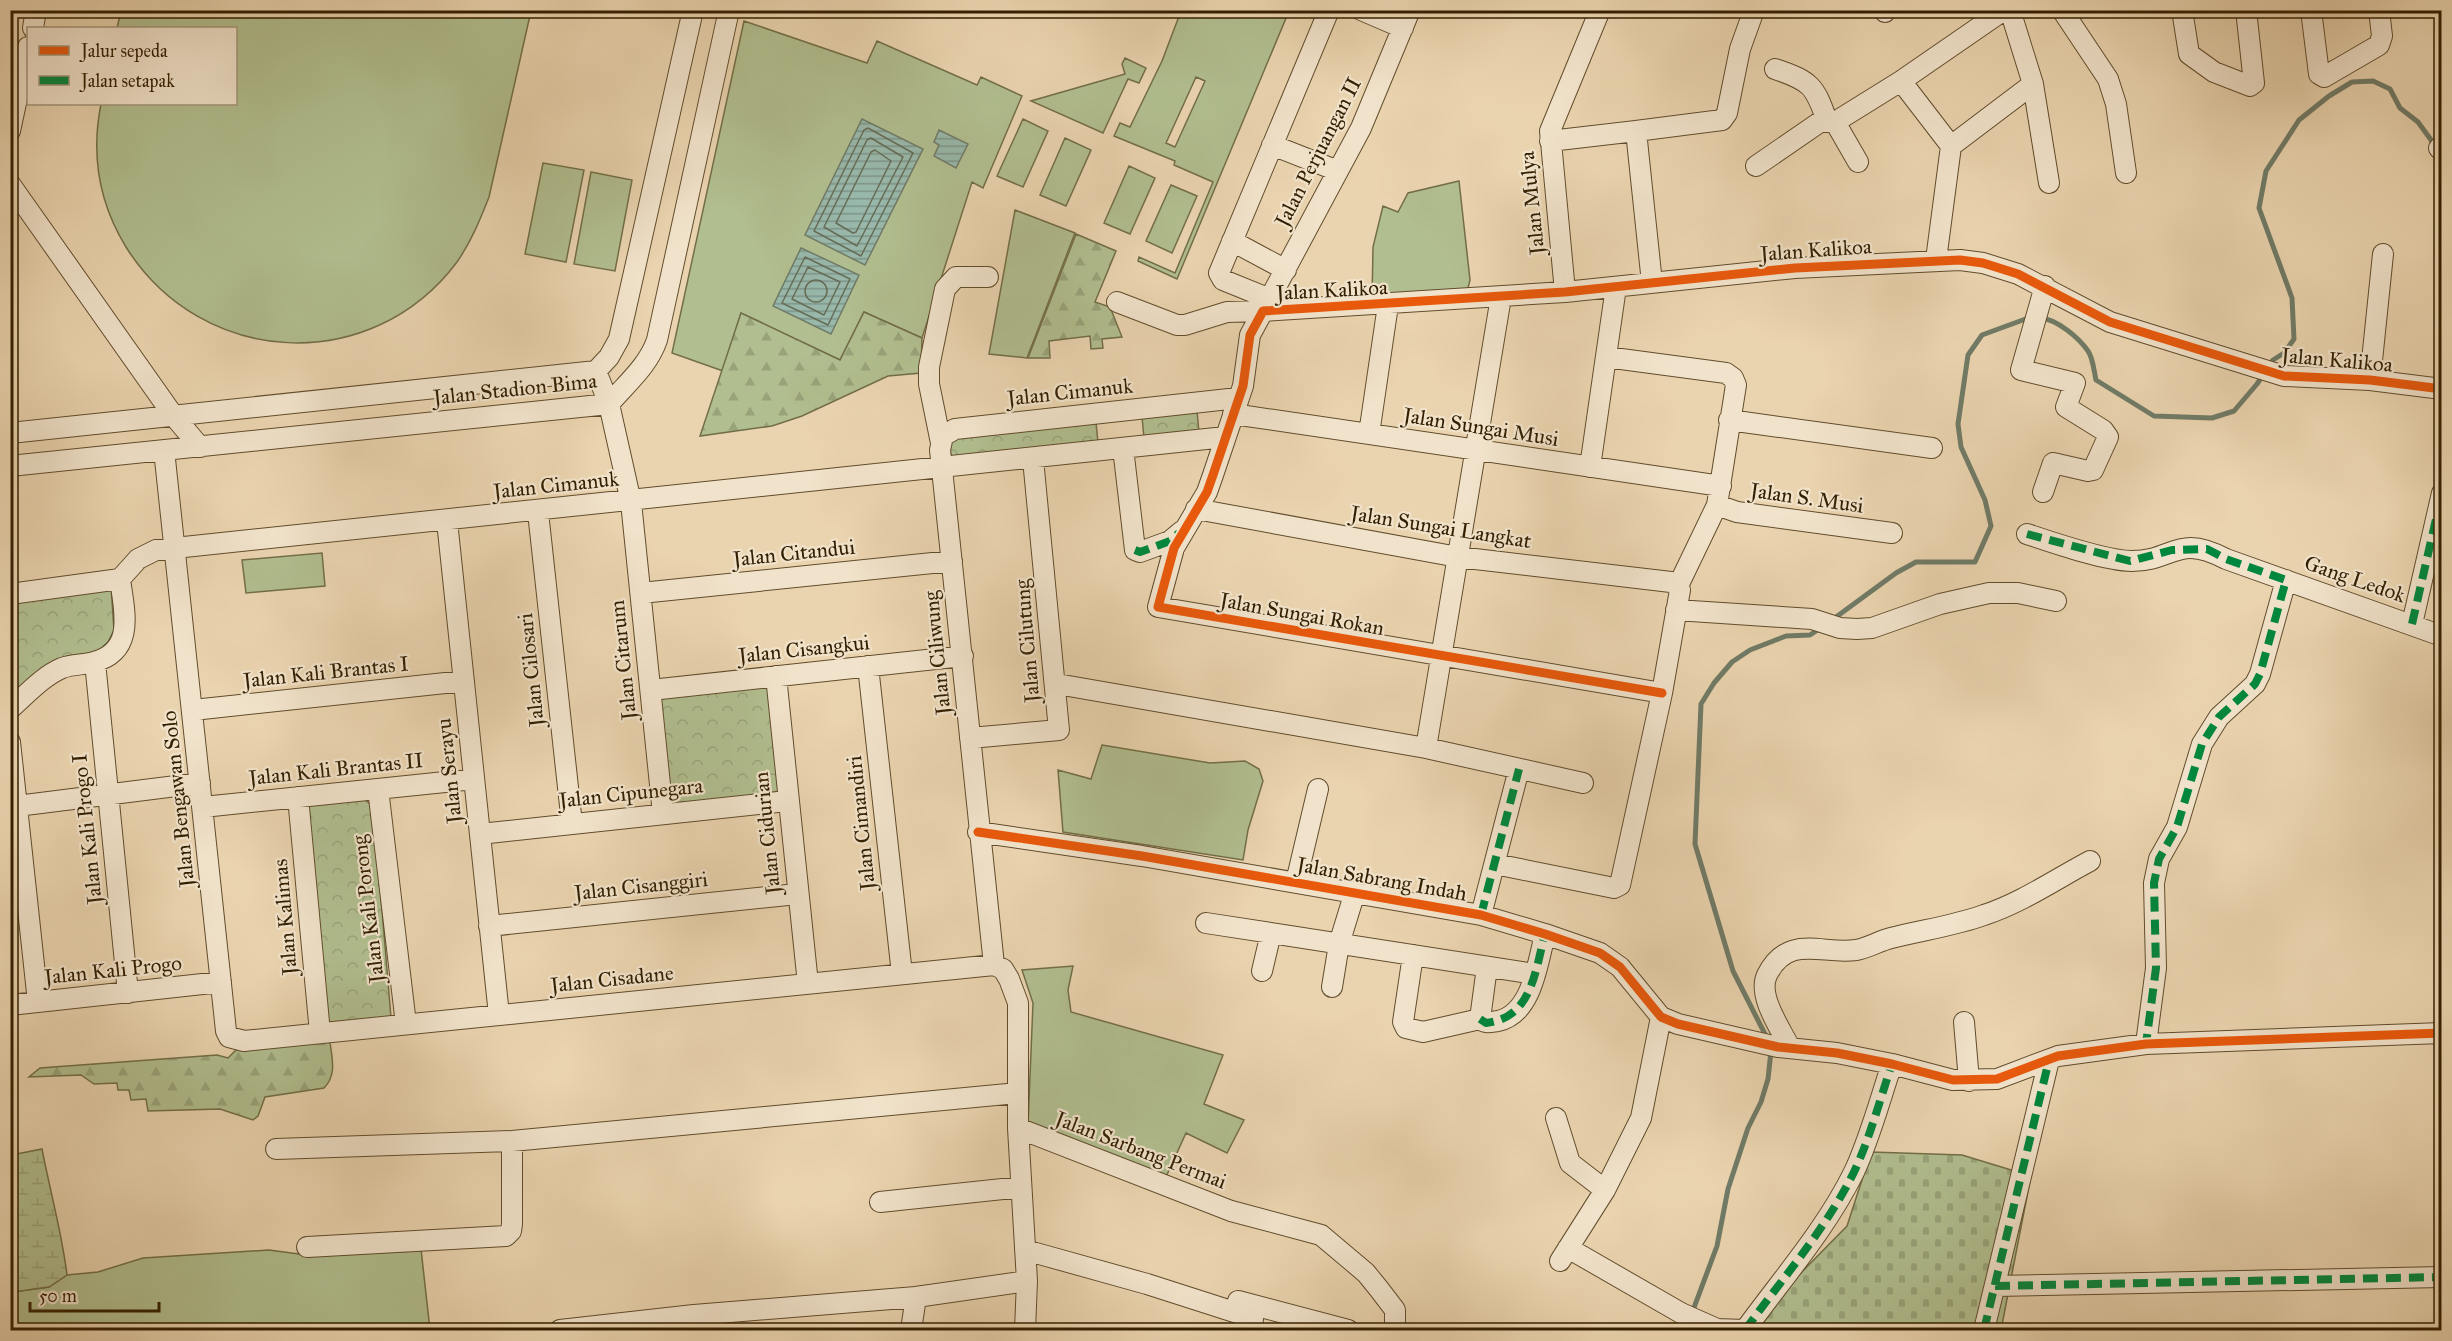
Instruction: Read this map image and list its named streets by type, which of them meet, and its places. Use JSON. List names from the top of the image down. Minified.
{"streets":{"street":["Jalan Perjuangan II","Jalan Mulya","Jalan Kalikoa","Jalan Stadion Bima","Jalan Cimanuk","Jalan Sungai Musi","Jalan S. Musi","Jalan Sungai Langkat","Jalan Citandui","Gang Ledok","Jalan Sungai Rokan","Jalan Cilutung","Jalan Cisangkui","Jalan Ciliwung","Jalan Citarum","Jalan Cilosari","Jalan Kali Brantas I","Jalan Kali Brantas II","Jalan Serayu","Jalan Cipunegara","Jalan Bengawan Solo","Jalan Cimandiri","Jalan Kali Progo I","Jalan Cidurian","Jalan Sabrang Indah","Jalan Cisanggiri","Jalan Kali Porong","Jalan Kalimas","Jalan Kali Progo","Jalan Cisadane","Jalan Sarbang Permai"]},"crossings":[["Jalan Perjuangan II","Jalan Kalikoa"],["Jalan Mulya","Jalan Kalikoa"],["Jalan Kalikoa","Jalan Cimanuk"],["Jalan Kalikoa","Jalan Sungai Musi"],["Jalan Kalikoa","Jalan Sungai Rokan"],["Jalan Stadion Bima","Jalan Citarum"],["Jalan Stadion Bima","Jalan Bengawan Solo"],["Jalan Cimanuk","Jalan Sungai Musi"],["Jalan Cimanuk","Jalan Sungai Rokan"],["Jalan Cimanuk","Jalan Cilutung"],["Jalan Cimanuk","Jalan Ciliwung"],["Jalan Cimanuk","Jalan Citarum"],["Jalan Cimanuk","Jalan Cilosari"],["Jalan Cimanuk","Jalan Serayu"],["Jalan Cimanuk","Jalan Bengawan Solo"],["Jalan Sungai Musi","Jalan S. Musi"],["Jalan Sungai Musi","Jalan Sungai Rokan"],["Jalan Sungai Langkat","Jalan Sungai Rokan"],["Jalan Citandui","Jalan Ciliwung"],["Jalan Citandui","Jalan Citarum"],["Jalan Cilutung","Jalan Ciliwung"],["Jalan Cisangkui","Jalan Ciliwung"],["Jalan Cisangkui","Jalan Citarum"],["Jalan Cisangkui","Jalan Cimandiri"],["Jalan Cisangkui","Jalan Cidurian"],["Jalan Ciliwung","Jalan Sabrang Indah"],["Jalan Ciliwung","Jalan Cisadane"],["Jalan Citarum","Jalan Cipunegara"],["Jalan Cilosari","Jalan Cipunegara"],["Jalan Kali Brantas I","Jalan Serayu"],["Jalan Kali Brantas I","Jalan Bengawan Solo"],["Jalan Kali Brantas II","Jalan Serayu"],["Jalan Kali Brantas II","Jalan Bengawan Solo"],["Jalan Kali Brantas II","Jalan Kali Porong"],["Jalan Kali Brantas II","Jalan Kalimas"],["Jalan Serayu","Jalan Cipunegara"],["Jalan Serayu","Jalan Cisanggiri"],["Jalan Serayu","Jalan Cisadane"],["Jalan Cipunegara","Jalan Cidurian"],["Jalan Bengawan Solo","Jalan Kali Progo"],["Jalan Bengawan Solo","Jalan Cisadane"],["Jalan Cimandiri","Jalan Cisadane"],["Jalan Kali Progo I","Jalan Kali Progo"],["Jalan Cidurian","Jalan Cisanggiri"],["Jalan Cidurian","Jalan Cisadane"],["Jalan Kali Porong","Jalan Cisadane"],["Jalan Kalimas","Jalan Cisadane"]],"legend":["Jalur sepeda","Jalan setapak"],"scale_bar":"50 m"}
